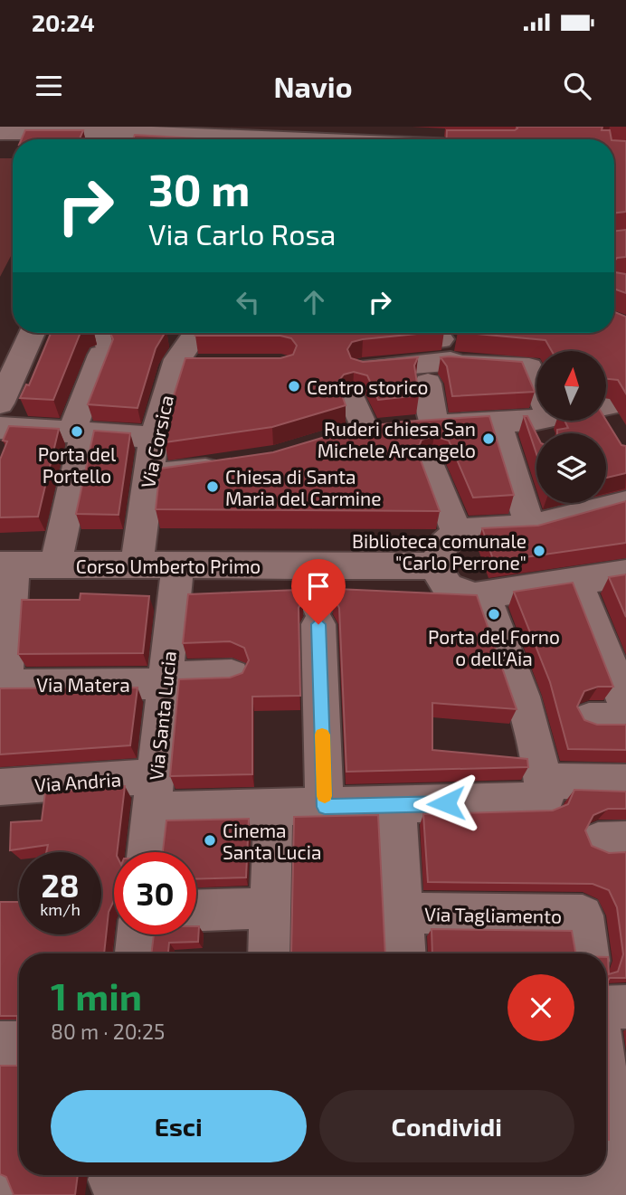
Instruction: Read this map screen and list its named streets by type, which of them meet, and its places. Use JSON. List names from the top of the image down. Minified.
{"streets":{"street":["Via Corsica","Corso Umberto Primo","Via Matera","Via Santa Lucia","Via Andria","Via Tagliamento"]},"crossings":[["Via Corsica","Corso Umberto Primo"],["Corso Umberto Primo","Via Santa Lucia"],["Via Matera","Via Santa Lucia"],["Via Santa Lucia","Via Andria"]],"places":["Centro storico","Porta del Portello","Ruderi chiesa San Michele Arcangelo","Chiesa di Santa Maria del Carmine","Biblioteca comunale \"Carlo Perrone\"","Porta del Forno o dell’Aia","Cinema Santa Lucia"],"north":"top","page":{"status":"20:24","header":"Navio","turn":["30 m","Via Carlo Rosa"],"speed":"28 km/h","limit":"30","heading":["1 min","80 m · 20:25"],"buttons":["Esci","Condividi"]}}
